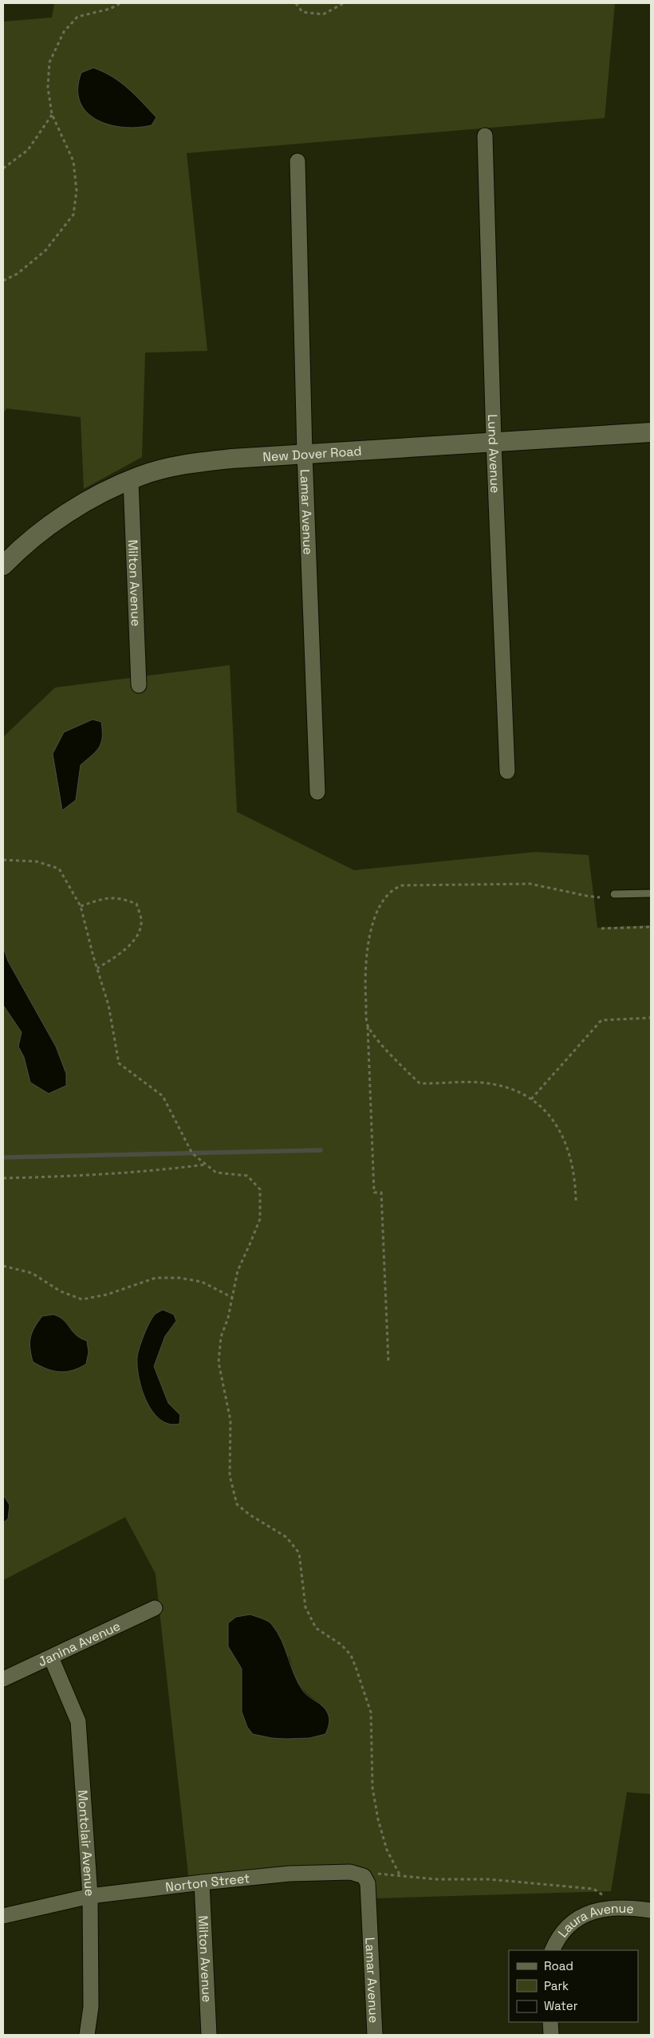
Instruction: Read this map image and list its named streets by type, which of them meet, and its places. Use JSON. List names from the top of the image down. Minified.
{"streets":{"street":["New Dover Road","Lund Avenue","Lamar Avenue","Milton Avenue","Janina Avenue","Montclair Avenue","Norton Street","Laura Avenue"]},"crossings":[["New Dover Road","Lund Avenue"],["New Dover Road","Lamar Avenue"],["New Dover Road","Milton Avenue"],["Lamar Avenue","Norton Street"],["Milton Avenue","Norton Street"],["Janina Avenue","Montclair Avenue"],["Montclair Avenue","Norton Street"]],"legend":["Road","Park","Water"]}
